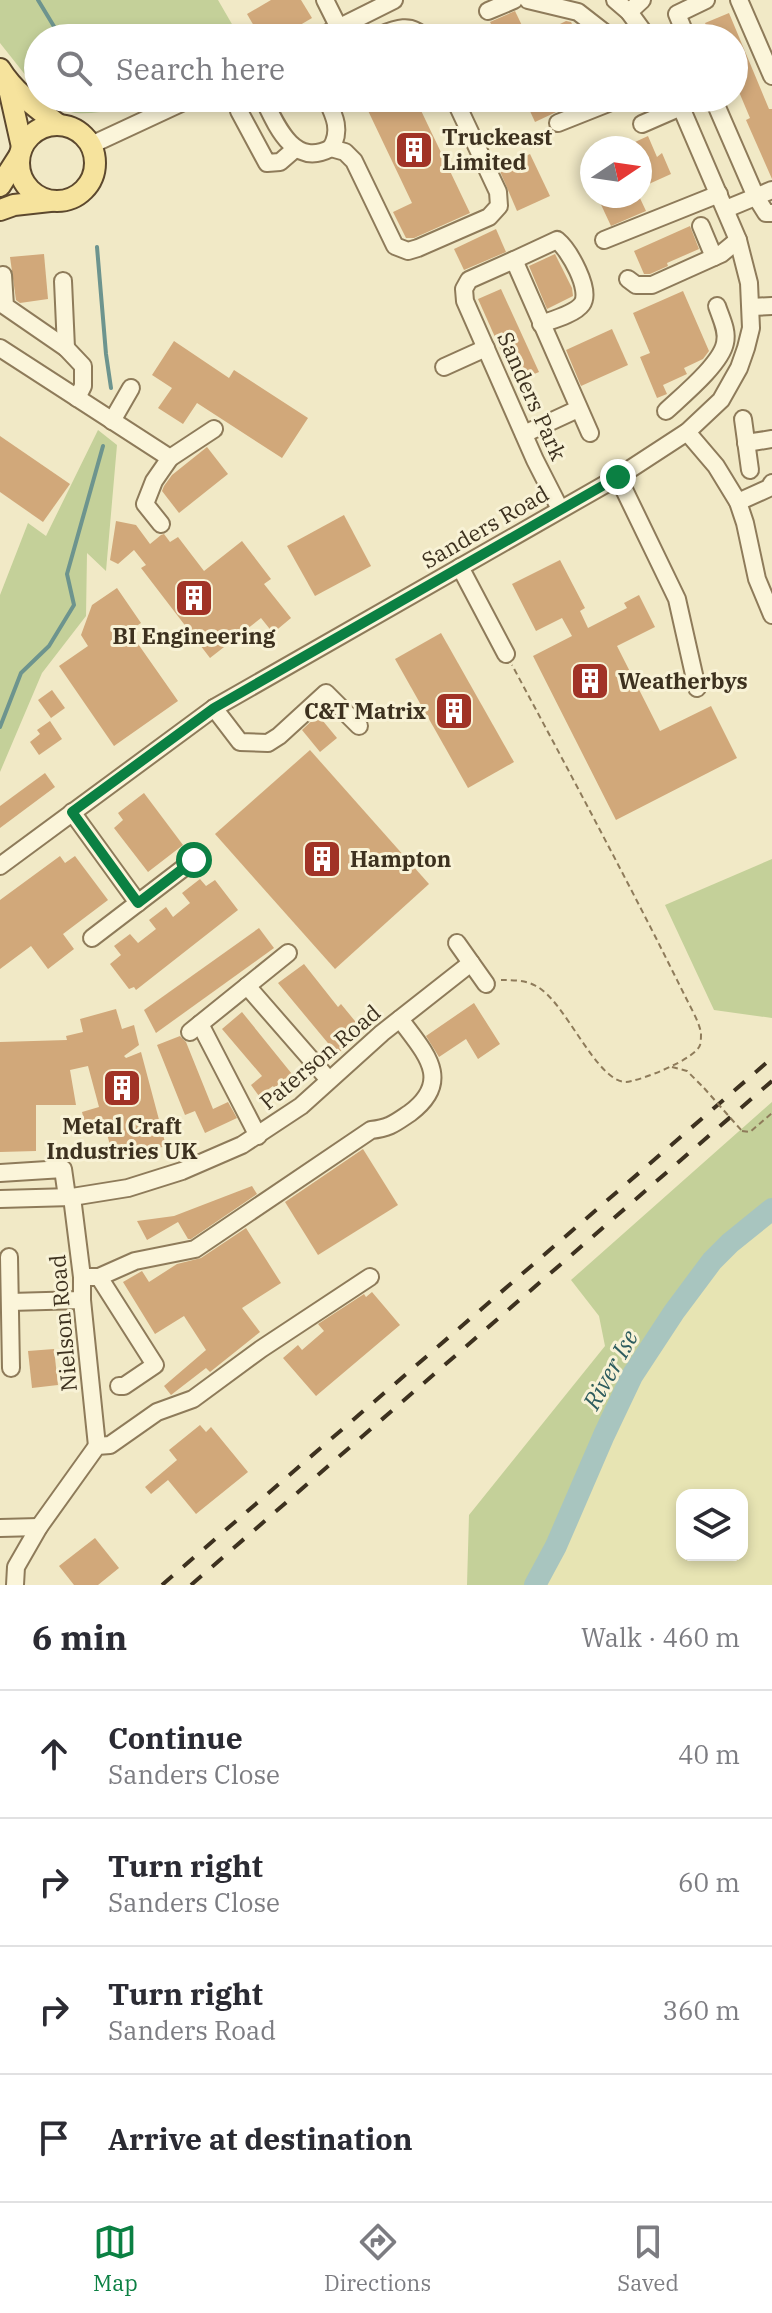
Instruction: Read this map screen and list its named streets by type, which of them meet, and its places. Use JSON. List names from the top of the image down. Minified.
{"streets":{"street":["Sanders Park","Sanders Road","Paterson Road","Nielson Road"]},"crossings":[["Sanders Park","Sanders Road"],["Paterson Road","Nielson Road"]],"water":["River Ise"],"places":{"building":["Truckeast Limited","BI Engineering","Weatherbys","C&T Matrix","Hampton","Metal Craft Industries UK"]},"north":"right","page":{"search":"Search here","heading":["6 min","Walk · 460 m"],"list":[["Continue","Sanders Close","40 m"],["Turn right","Sanders Close","60 m"],["Turn right","Sanders Road","360 m"],"Arrive at destination"],"nav":["Map","Directions","Saved"]}}
